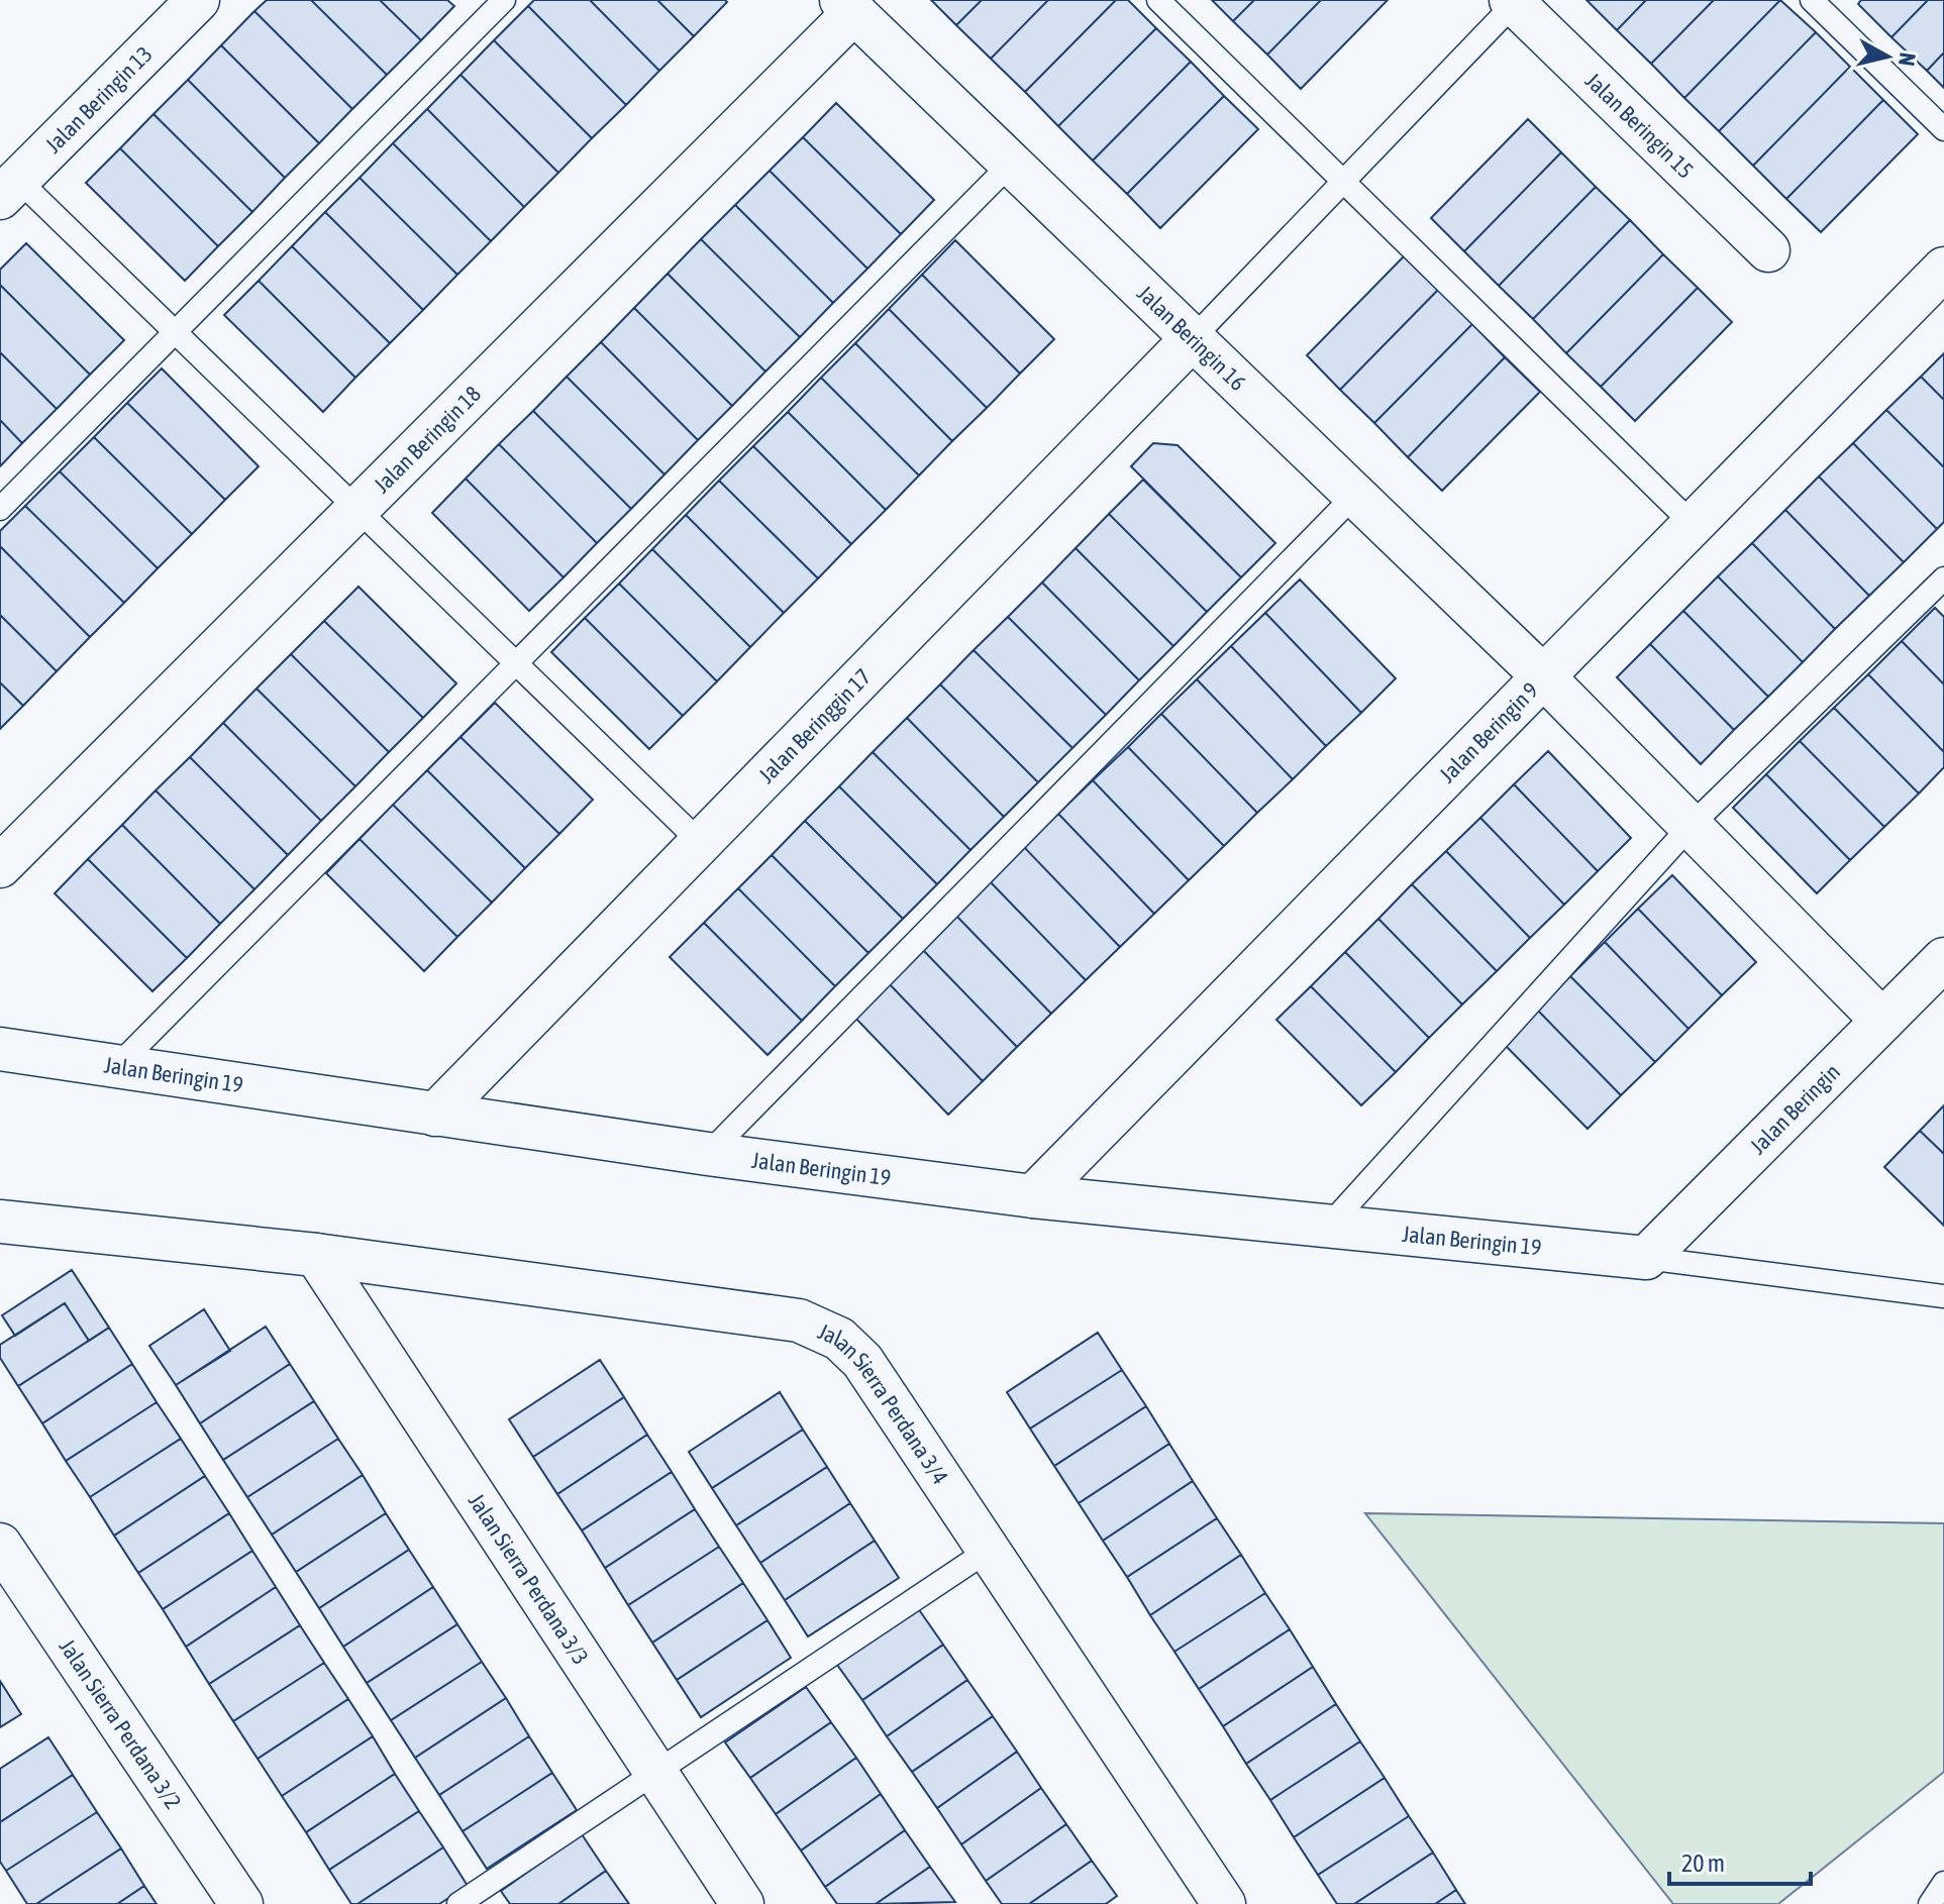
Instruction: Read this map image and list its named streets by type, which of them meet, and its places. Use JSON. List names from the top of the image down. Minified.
{"streets":{"street":["Jalan Beringin 13","Jalan Beringin 15","Jalan Beringin 16","Jalan Beringin 18","Jalan Beringgin 17","Jalan Beringin 9","Jalan Beringin 19","Jalan Beringin","Jalan Sierra Perdana 3/4","Jalan Sierra Perdana 3/3","Jalan Sierra Perdana 3/2"]},"crossings":[["Jalan Beringin 16","Jalan Beringin 18"],["Jalan Beringin 16","Jalan Beringgin 17"],["Jalan Beringin 16","Jalan Beringin 9"],["Jalan Beringin 16","Jalan Beringin"],["Jalan Beringgin 17","Jalan Beringin 19"],["Jalan Beringin 9","Jalan Beringin 19"],["Jalan Beringin 19","Jalan Beringin"],["Jalan Sierra Perdana 3/4","Jalan Sierra Perdana 3/3"]],"scale_bar":"20 m","north":"right"}
